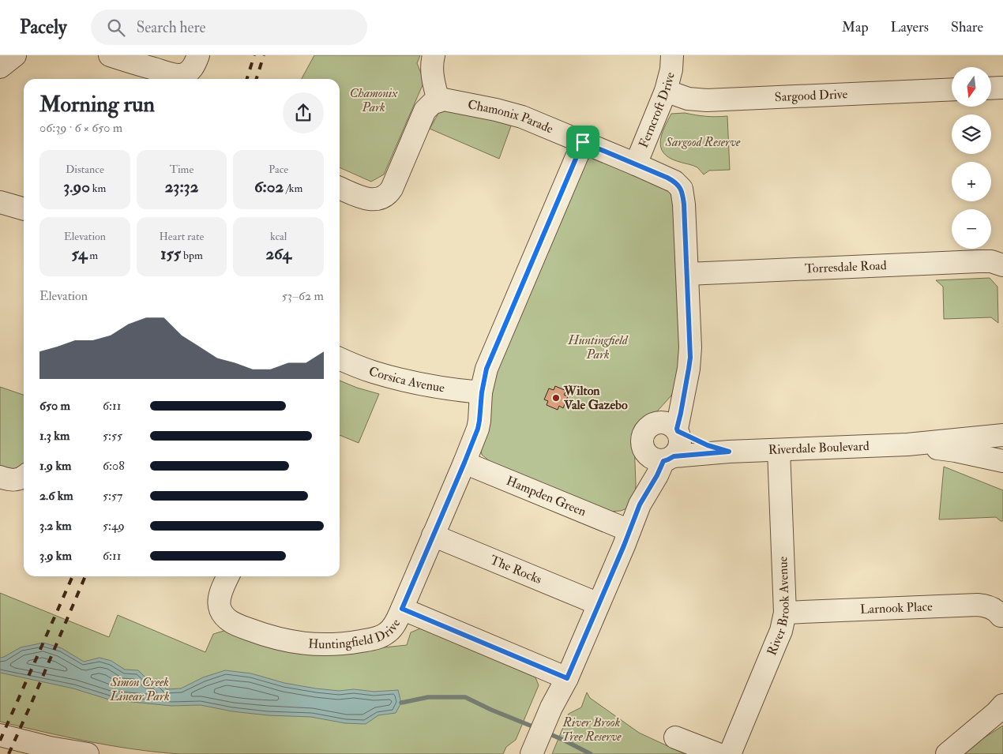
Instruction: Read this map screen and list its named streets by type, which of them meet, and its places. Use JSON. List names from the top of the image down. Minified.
{"streets":{"street":["Sargood Drive","Ferncroft Drive","Chamonix Parade","Torresdale Road","Corsica Avenue","Riverdale Boulevard","Hampden Green","The Rocks","River Brook Avenue","Larnook Place","Huntingfield Drive"]},"crossings":[["Sargood Drive","Ferncroft Drive"],["Ferncroft Drive","Chamonix Parade"],["Chamonix Parade","Torresdale Road"],["Chamonix Parade","Riverdale Boulevard"],["Chamonix Parade","Huntingfield Drive"],["Corsica Avenue","Huntingfield Drive"],["Riverdale Boulevard","River Brook Avenue"],["Hampden Green","Huntingfield Drive"],["The Rocks","Huntingfield Drive"],["River Brook Avenue","Larnook Place"]],"parks":["Chamonix Park","Sargood Reserve","Huntingfield Park","Simon Creek Linear Park","River Brook Tree Reserve"],"places":["Wilton Vale Gazebo"],"north":"bottom","page":{"header":"Pacely","search":"Search here","nav":["Map","Layers","Share"],"map_buttons":["+","−"],"heading":["Morning run","06:39 · 6 × 650 m"],"stats":[["Distance","3.90 km"],["Time","23:32"],["Pace","6:02 /km"],["Elevation","54 m"],["Heart rate","155 bpm"],["kcal","264"]],"chart":["Elevation","53–62 m"],"list":[{"name":"650 m","note":"6:11"},{"name":"1.3 km","note":"5:55"},{"name":"1.9 km","note":"6:08"},{"name":"2.6 km","note":"5:57"},{"name":"3.2 km","note":"5:49"},{"name":"3.9 km","note":"6:11"}]}}
